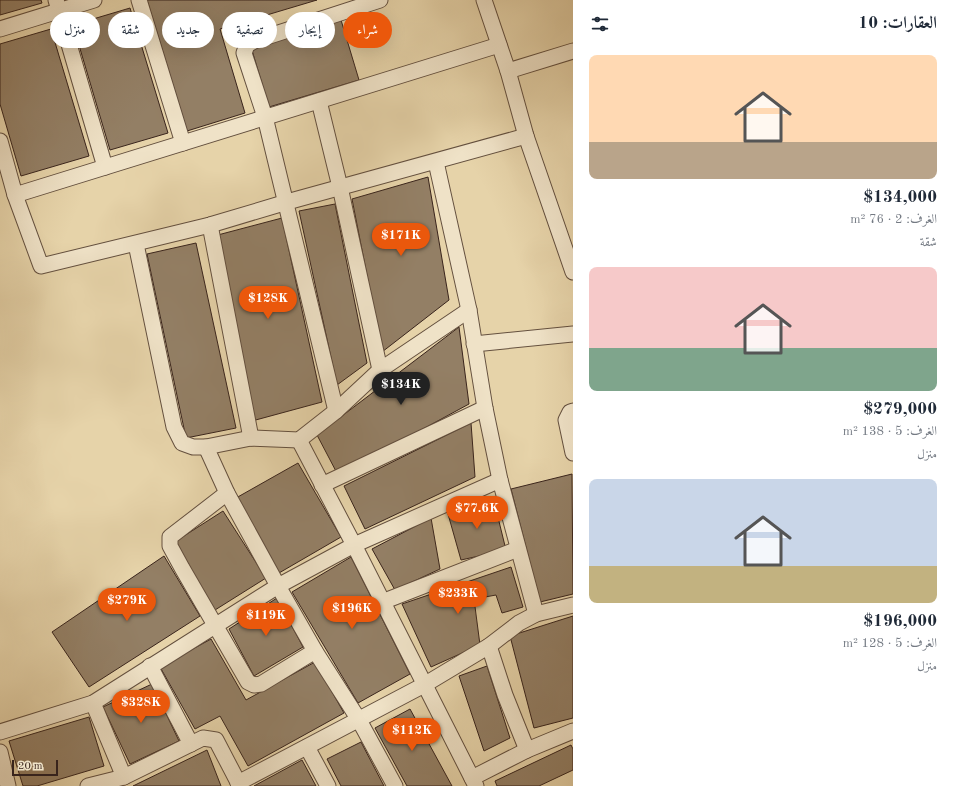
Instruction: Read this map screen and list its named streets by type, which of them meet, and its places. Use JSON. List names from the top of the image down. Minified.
{"scale_bar":"20 m","page":{"heading":"العقارات: 10","chip":["شراء","إيجار","تصفية","جديد","شقة","منزل"],"list":[{"name":"$134,000","note":"الغرف: 2 · 76 m² · شقة"},{"name":"$279,000","note":"الغرف: 5 · 138 m² · منزل"},{"name":"$196,000","note":"الغرف: 5 · 128 m² · منزل"}],"price":["$171K","$128K","$134K","$77.6K","$233K","$279K","$196K","$119K","$328K","$112K"],"scale":"20 m"}}
